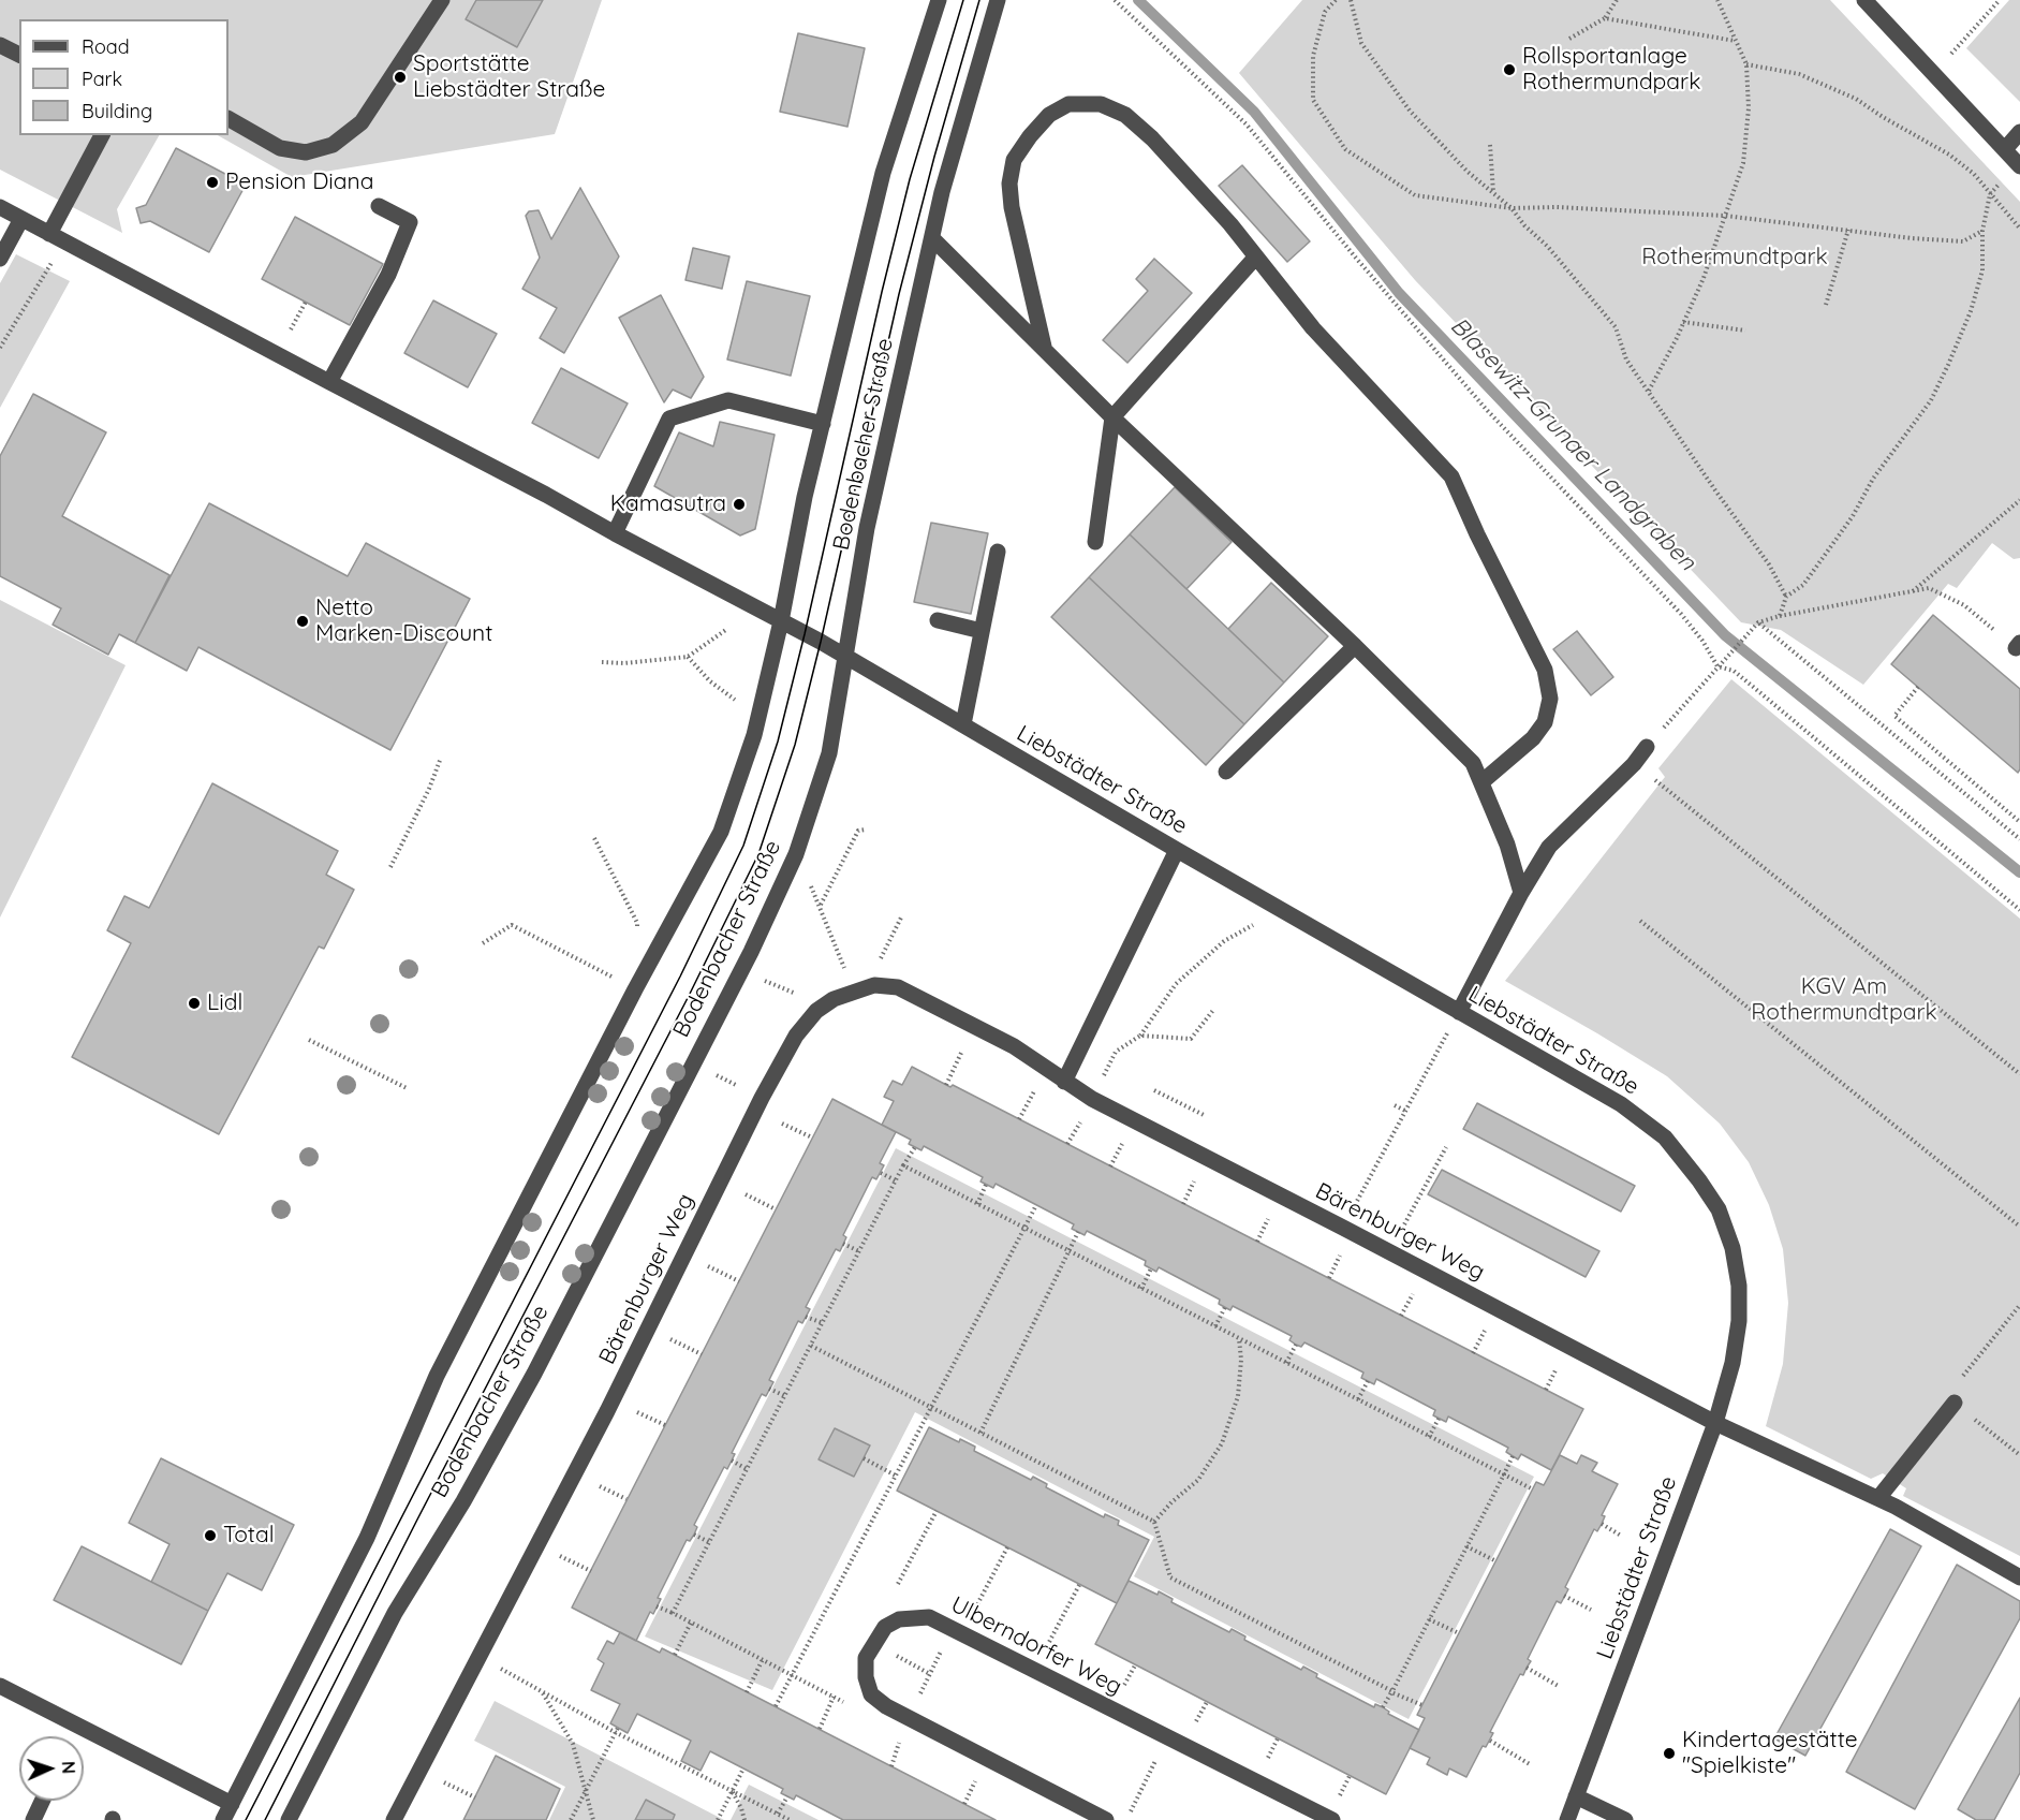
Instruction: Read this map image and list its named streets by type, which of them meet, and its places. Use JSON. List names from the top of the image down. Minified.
{"streets":{"street":["Bodenbacher Straße","Liebstädter Straße","Bärenburger Weg","Ulberndorfer Weg"]},"crossings":[["Bodenbacher Straße","Liebstädter Straße"],["Liebstädter Straße","Bärenburger Weg"]],"water":["Blasewitz‐Grunaer Landgraben"],"parks":["Rothermundtpark","KGV Am Rothermundtpark"],"places":["Rollsportanlage Rothermundpark","Sportstätte Liebstädter Straße","Pension Diana","Kamasutra","Netto Marken-Discount","Lidl","Total","Kindertagestätte \"Spielkiste\""],"legend":["Road","Park","Building"],"north":"right"}
